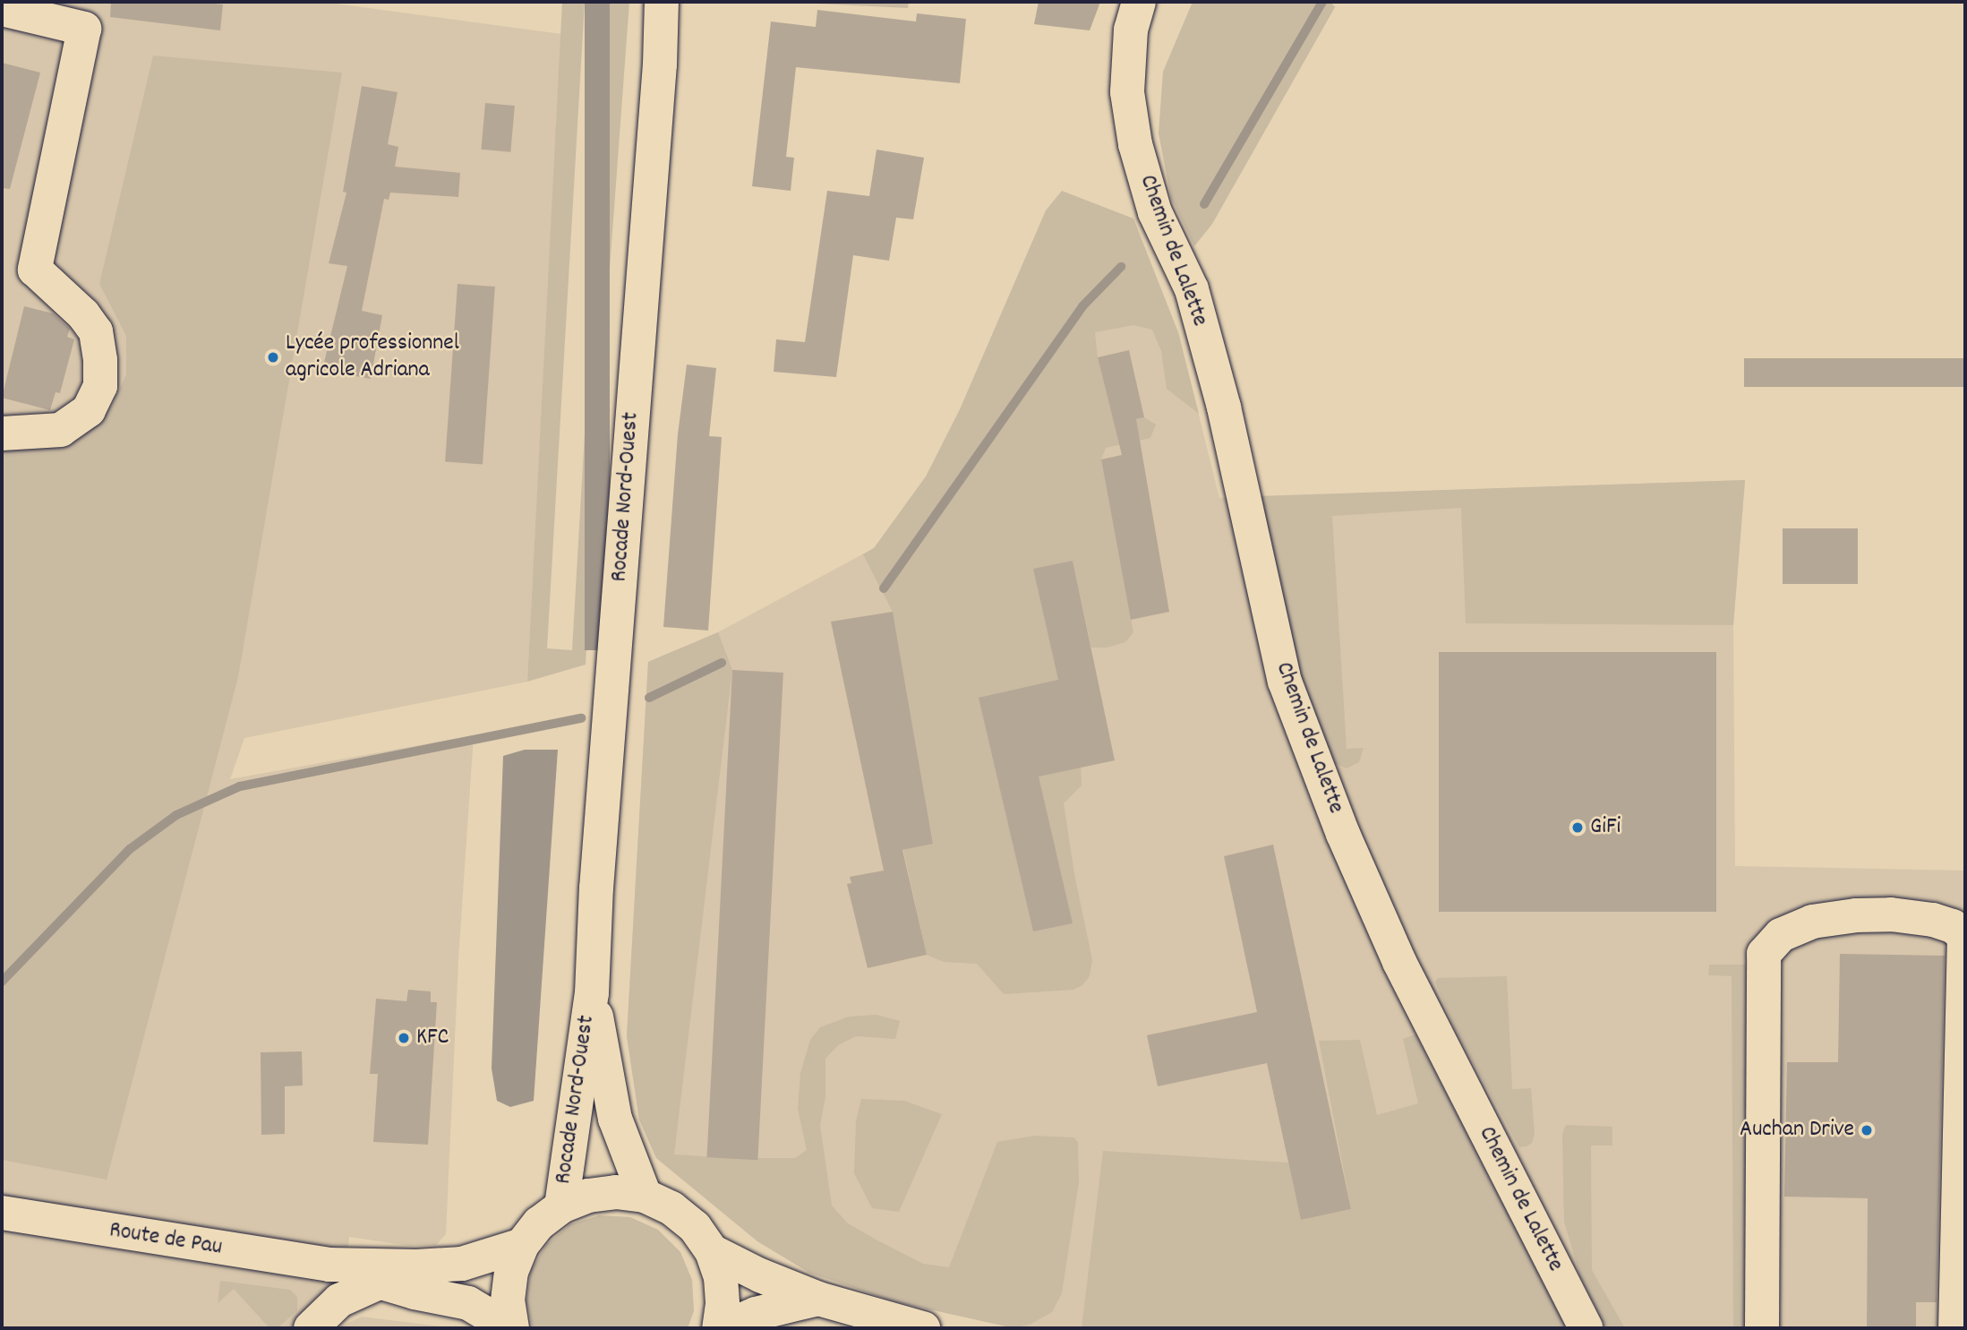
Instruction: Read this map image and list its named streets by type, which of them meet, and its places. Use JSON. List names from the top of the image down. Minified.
{"streets":{"main road":["Chemin de Lalette","Rocade Nord-Ouest","Route de Pau"]},"crossings":[["Rocade Nord-Ouest","Route de Pau"]],"places":["Lycée professionnel agricole Adriana","GiFi","KFC","Auchan Drive"]}
